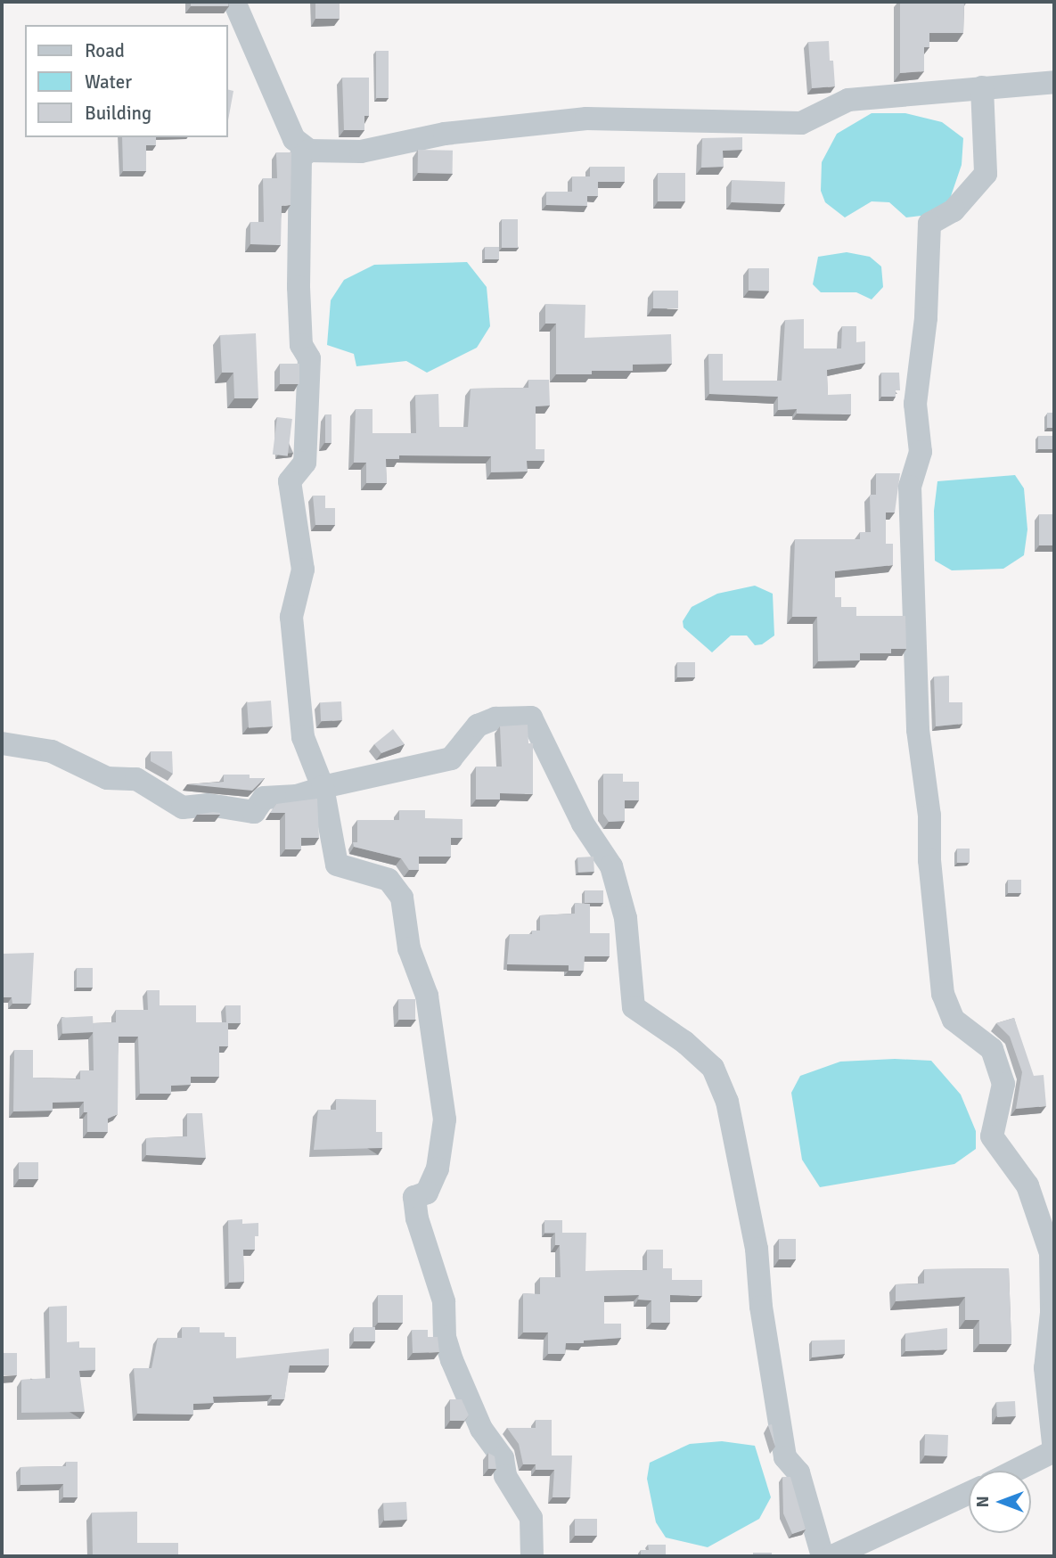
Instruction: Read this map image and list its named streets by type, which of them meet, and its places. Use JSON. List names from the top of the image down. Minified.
{"legend":["Road","Water","Building"],"north":"left"}
